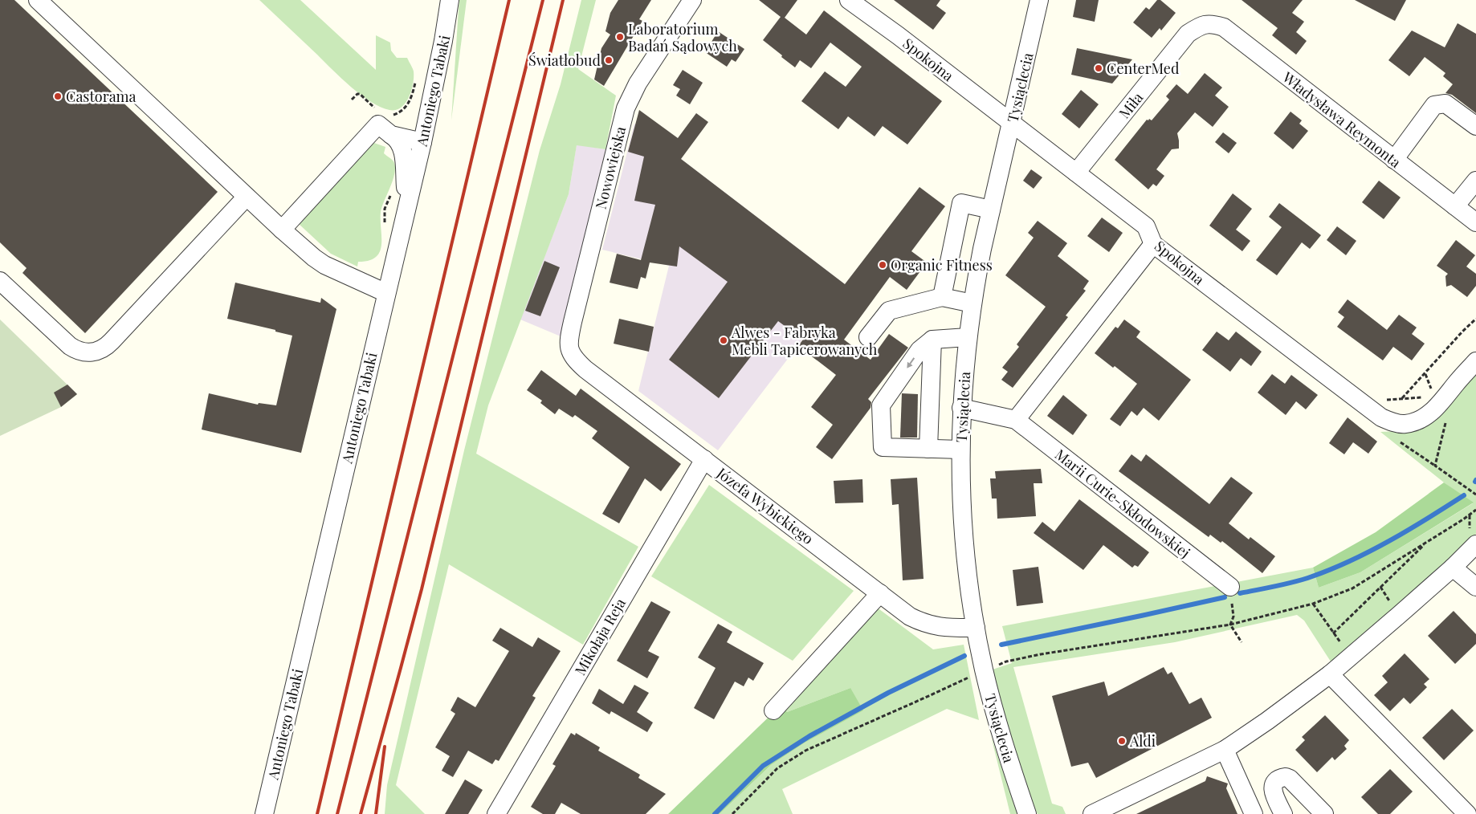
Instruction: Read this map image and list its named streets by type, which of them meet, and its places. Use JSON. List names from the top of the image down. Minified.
{"streets":{"street":["Spokojna","Tysiąclecia","Antoniego Tabaki","Miła","Władysława Reymonta","Nowowiejska","Marii Curie-Skłodowskiej","Józefa Wybickiego","Mikołaja Reja"]},"crossings":[["Spokojna","Tysiąclecia"],["Spokojna","Miła"],["Tysiąclecia","Marii Curie-Skłodowskiej"],["Tysiąclecia","Józefa Wybickiego"],["Miła","Władysława Reymonta"],["Nowowiejska","Józefa Wybickiego"],["Józefa Wybickiego","Mikołaja Reja"]],"places":["Laboratorium Badań Sądowych","Światłobud","CenterMed","Castorama","Organic Fitness","Alwes - Fabryka Mebli Tapicerowanych","Aldi"]}
